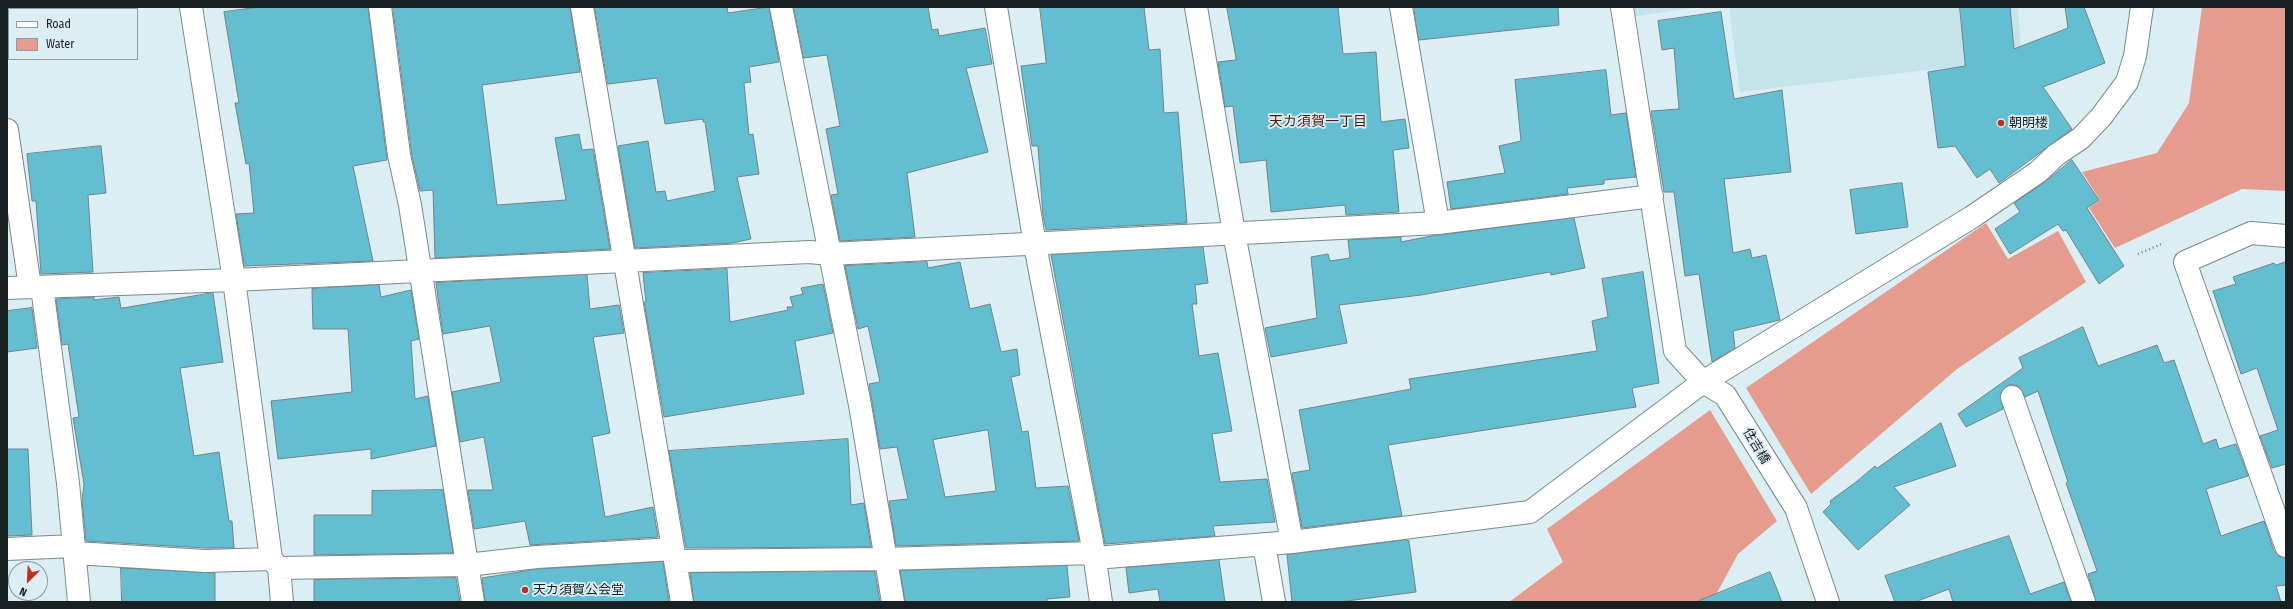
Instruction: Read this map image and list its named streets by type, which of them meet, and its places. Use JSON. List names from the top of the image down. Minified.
{"streets":{"street":["住吉橋"]},"districts":["天カ須賀一丁目"],"places":["朝明楼","天カ須賀公会堂"],"legend":["Road","Water"],"north":"bottom left"}
